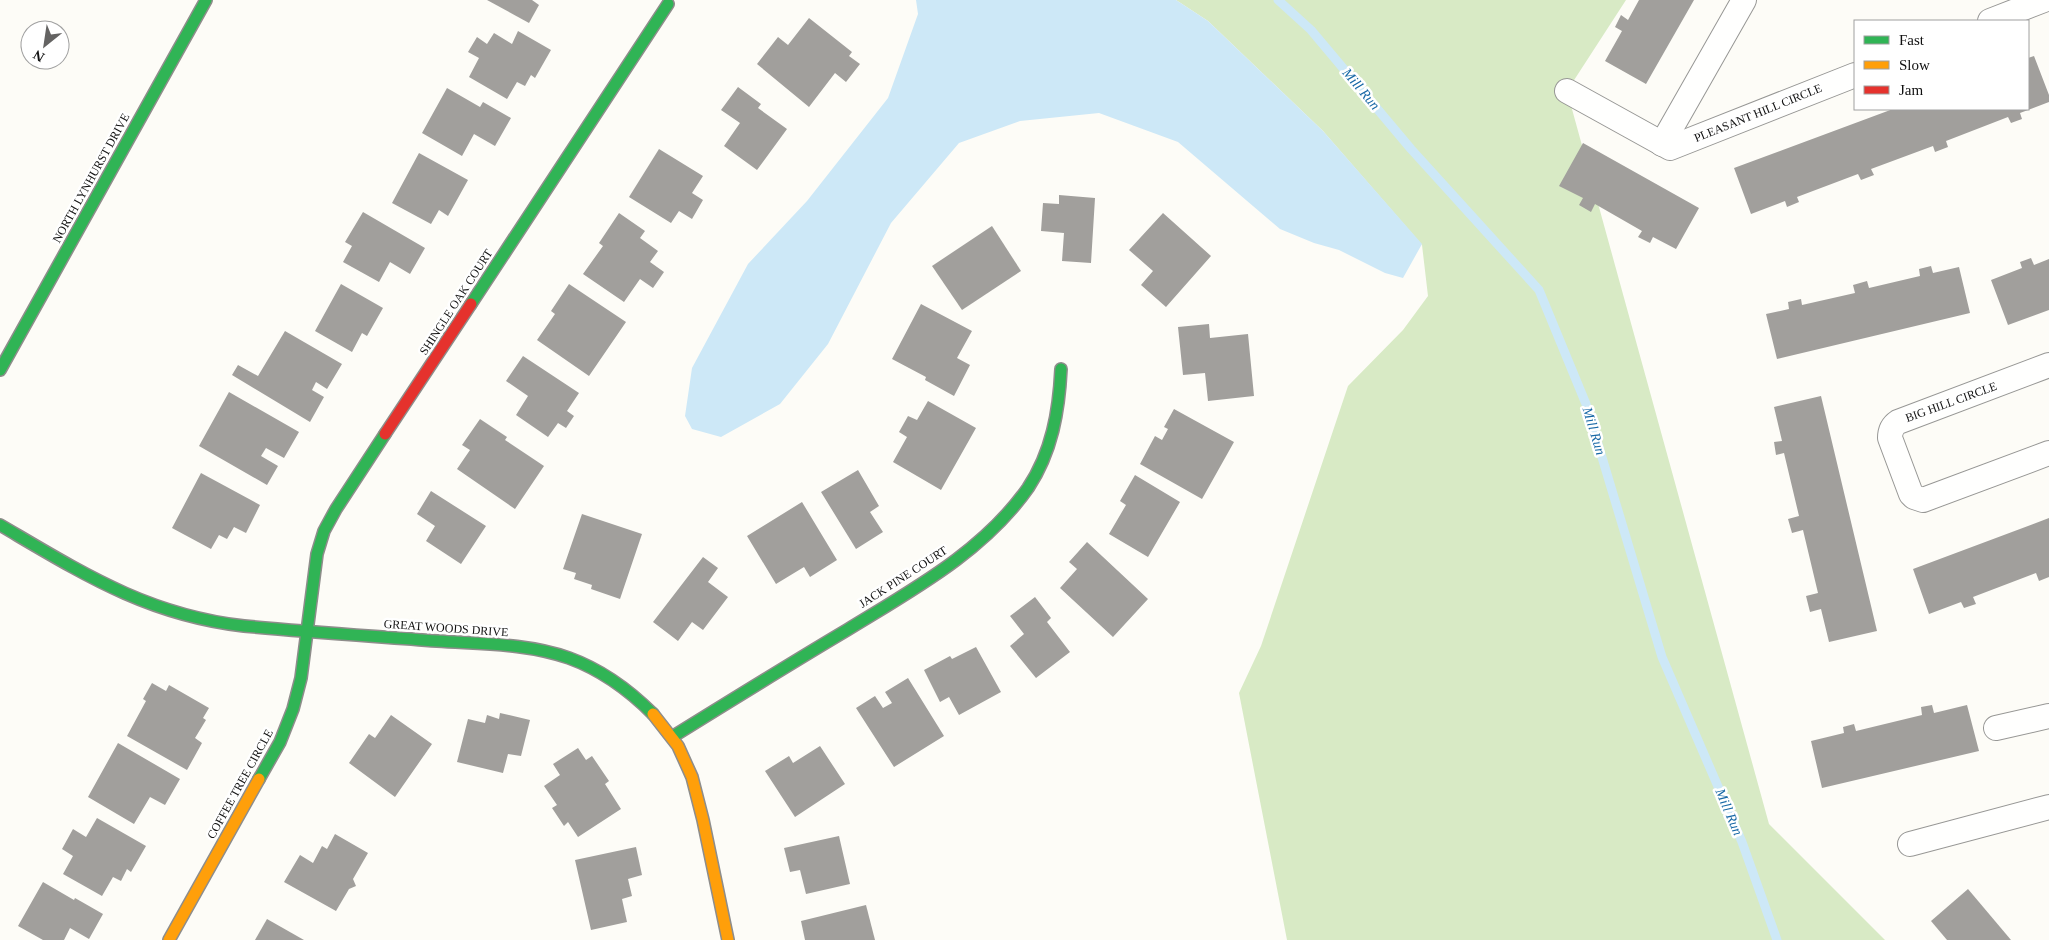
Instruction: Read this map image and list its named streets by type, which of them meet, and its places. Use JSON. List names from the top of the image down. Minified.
{"streets":{"street":["PLEASANT HILL CIRCLE","NORTH LYNHURST DRIVE","SHINGLE OAK COURT","BIG HILL CIRCLE","JACK PINE COURT","GREAT WOODS DRIVE","COFFEE TREE CIRCLE"]},"crossings":[["SHINGLE OAK COURT","GREAT WOODS DRIVE"],["SHINGLE OAK COURT","COFFEE TREE CIRCLE"],["JACK PINE COURT","GREAT WOODS DRIVE"],["GREAT WOODS DRIVE","COFFEE TREE CIRCLE"]],"water":["Mill Run"],"legend":["Fast","Slow","Jam"],"north":"bottom left"}
